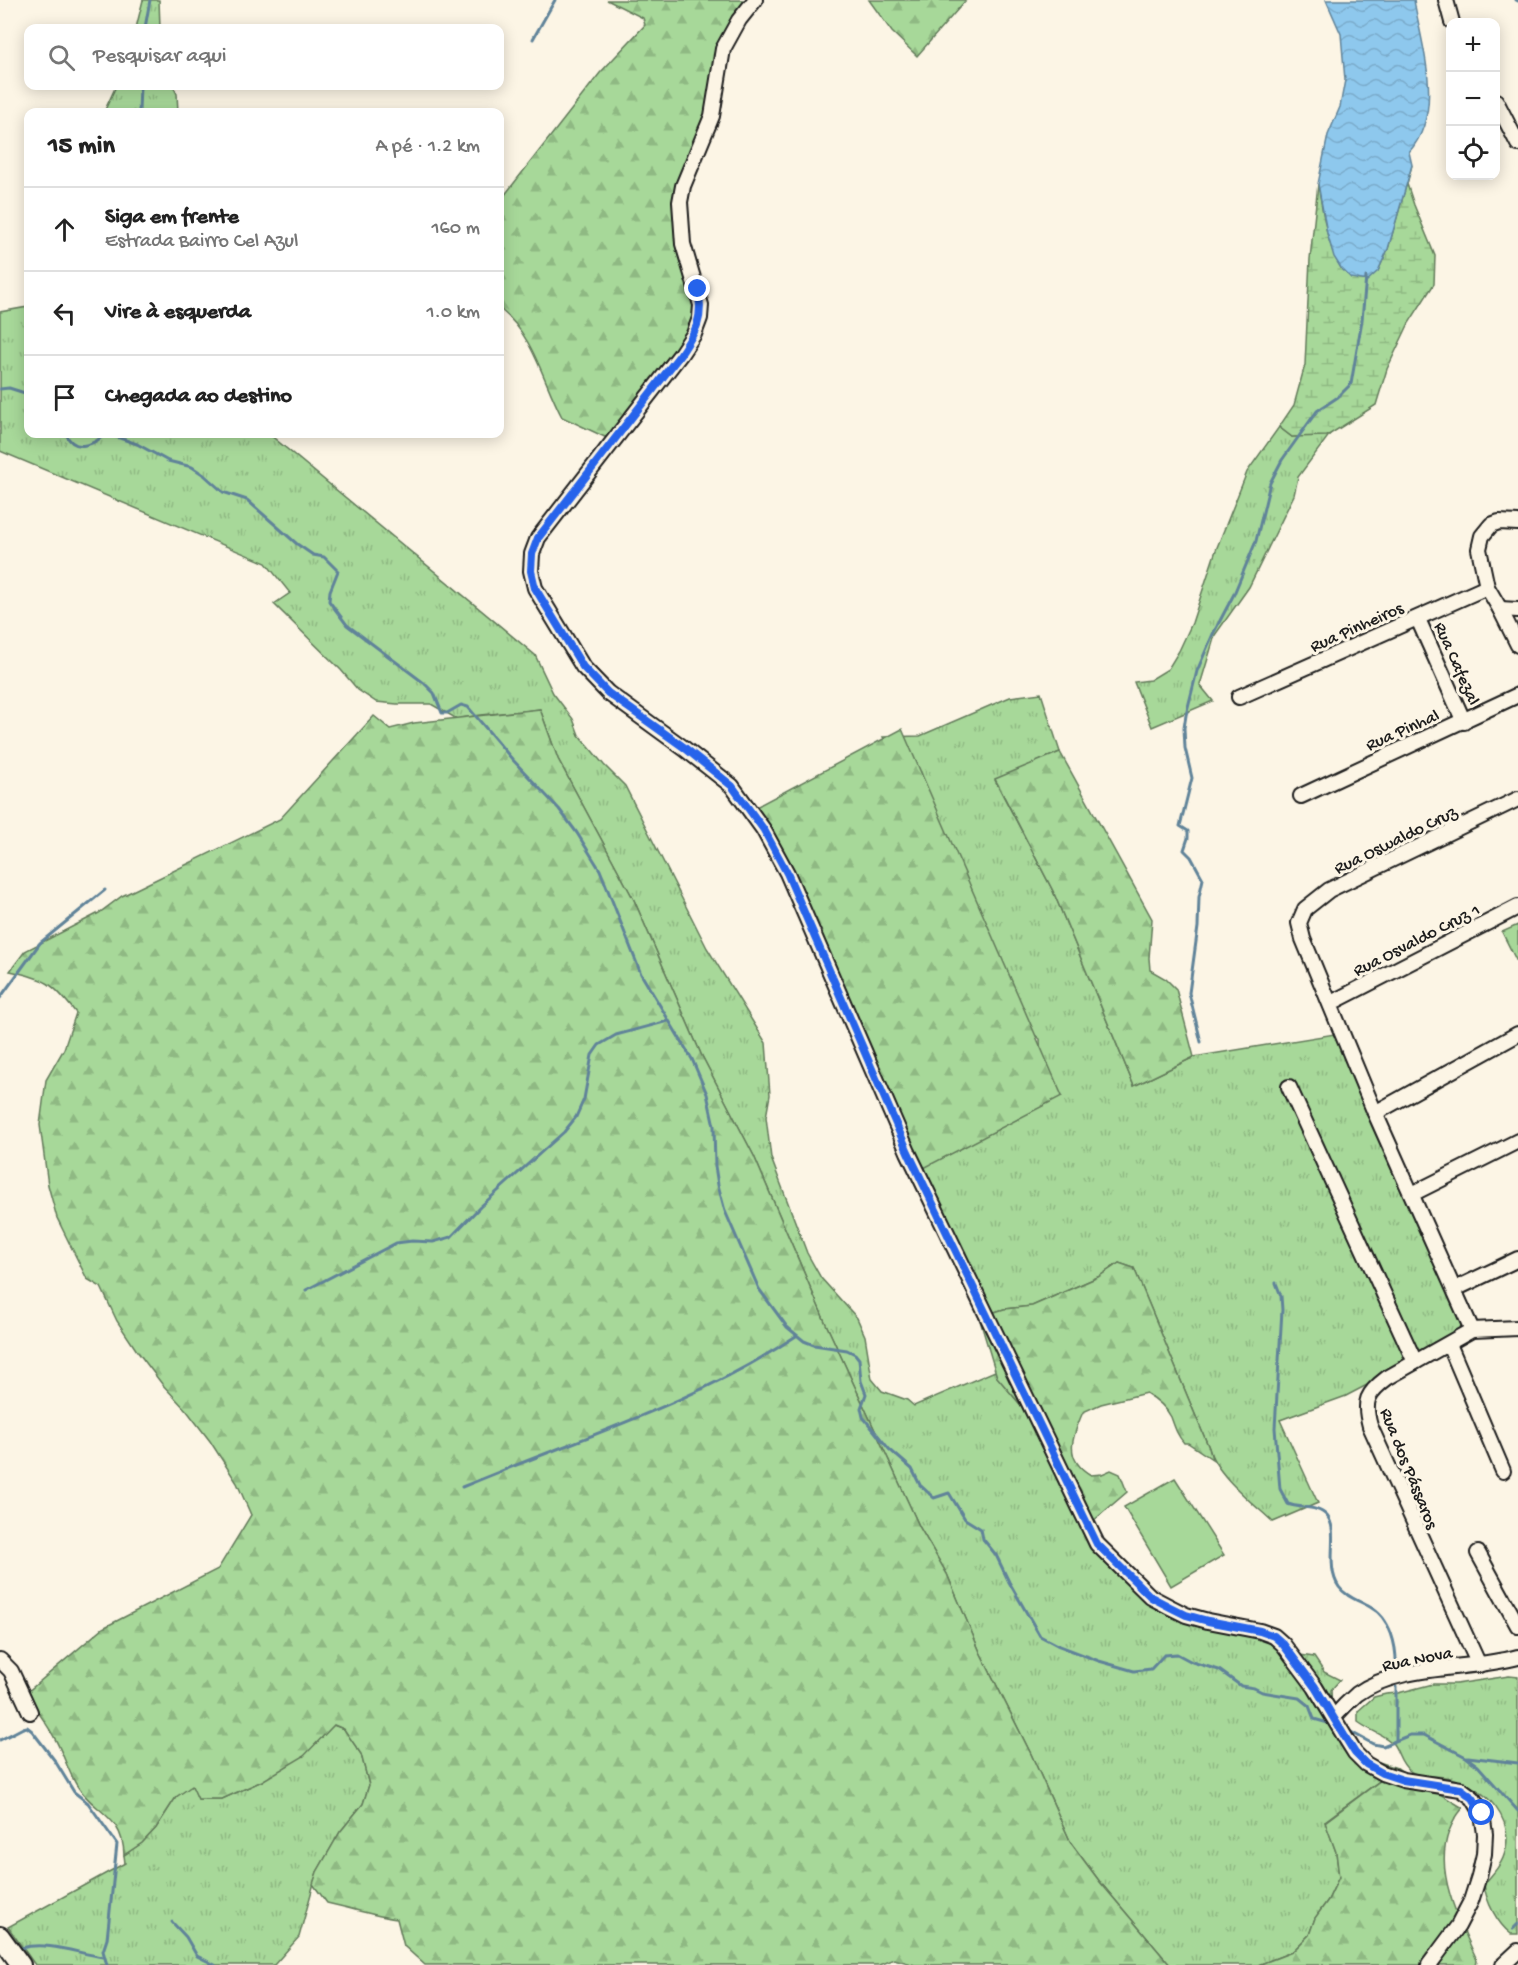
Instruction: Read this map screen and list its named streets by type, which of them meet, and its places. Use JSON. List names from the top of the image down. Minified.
{"streets":{"street":["Rua Pinheiros","Rua Cafezal","Rua Pinhal","Rua Oswaldo Cruz","Rua Osvaldo Cruz 1","Rua dos Pássaros","Rua Nova"]},"crossings":[["Rua Pinheiros","Rua Cafezal"],["Rua Cafezal","Rua Pinhal"],["Rua Oswaldo Cruz","Rua Osvaldo Cruz 1"],["Rua dos Pássaros","Rua Nova"]],"page":{"map_buttons":["+","−"],"search":"Pesquisar aqui","heading":["15 min","A pé · 1.2 km"],"list":[["Siga em frente","Estrada Bairro Cel Azul","160 m"],["Vire à esquerda","1.0 km"],"Chegada ao destino"]}}
